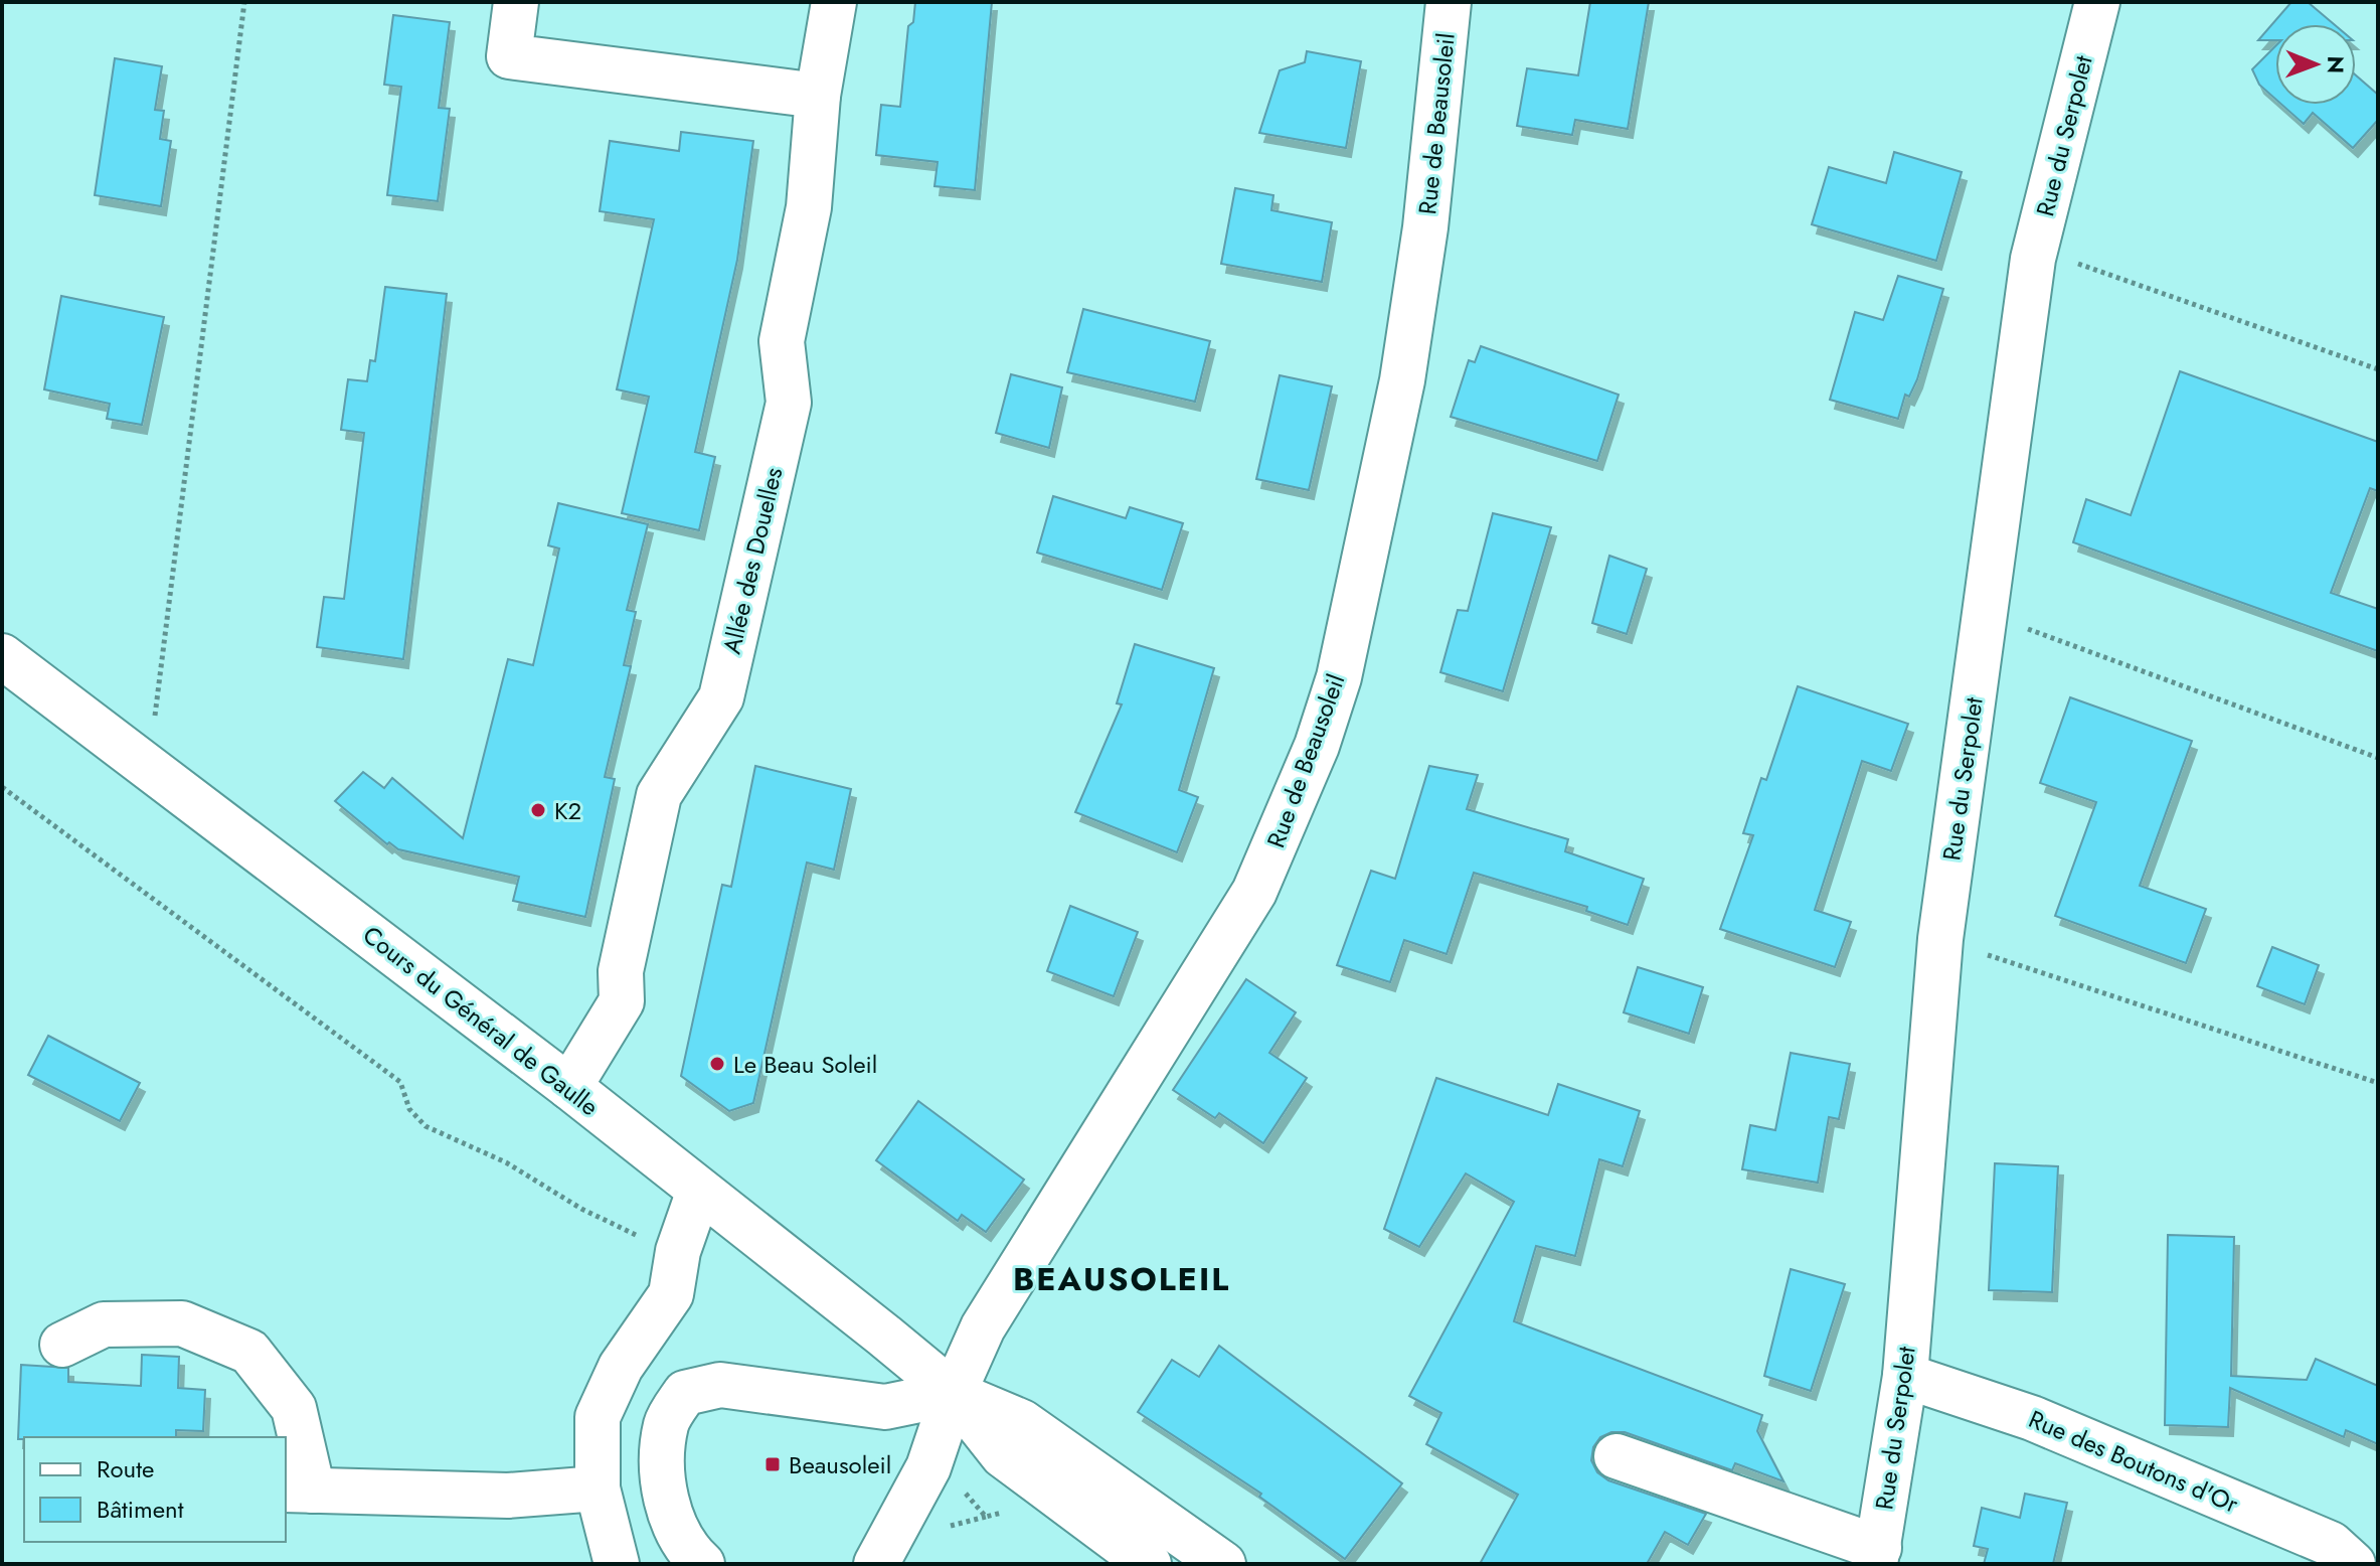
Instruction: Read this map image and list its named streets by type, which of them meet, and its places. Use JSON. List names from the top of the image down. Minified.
{"streets":{"street":["Rue de Beausoleil","Rue du Serpolet","Allée des Douelles","Cours du Général de Gaulle","Rue des Boutons d'Or"]},"crossings":[["Rue de Beausoleil","Cours du Général de Gaulle"],["Rue du Serpolet","Rue des Boutons d'Or"],["Allée des Douelles","Cours du Général de Gaulle"]],"districts":["BEAUSOLEIL"],"places":{"other":["K2","Le Beau Soleil"],"transit":["Beausoleil"]},"legend":["Route","Bâtiment"],"north":"right"}
